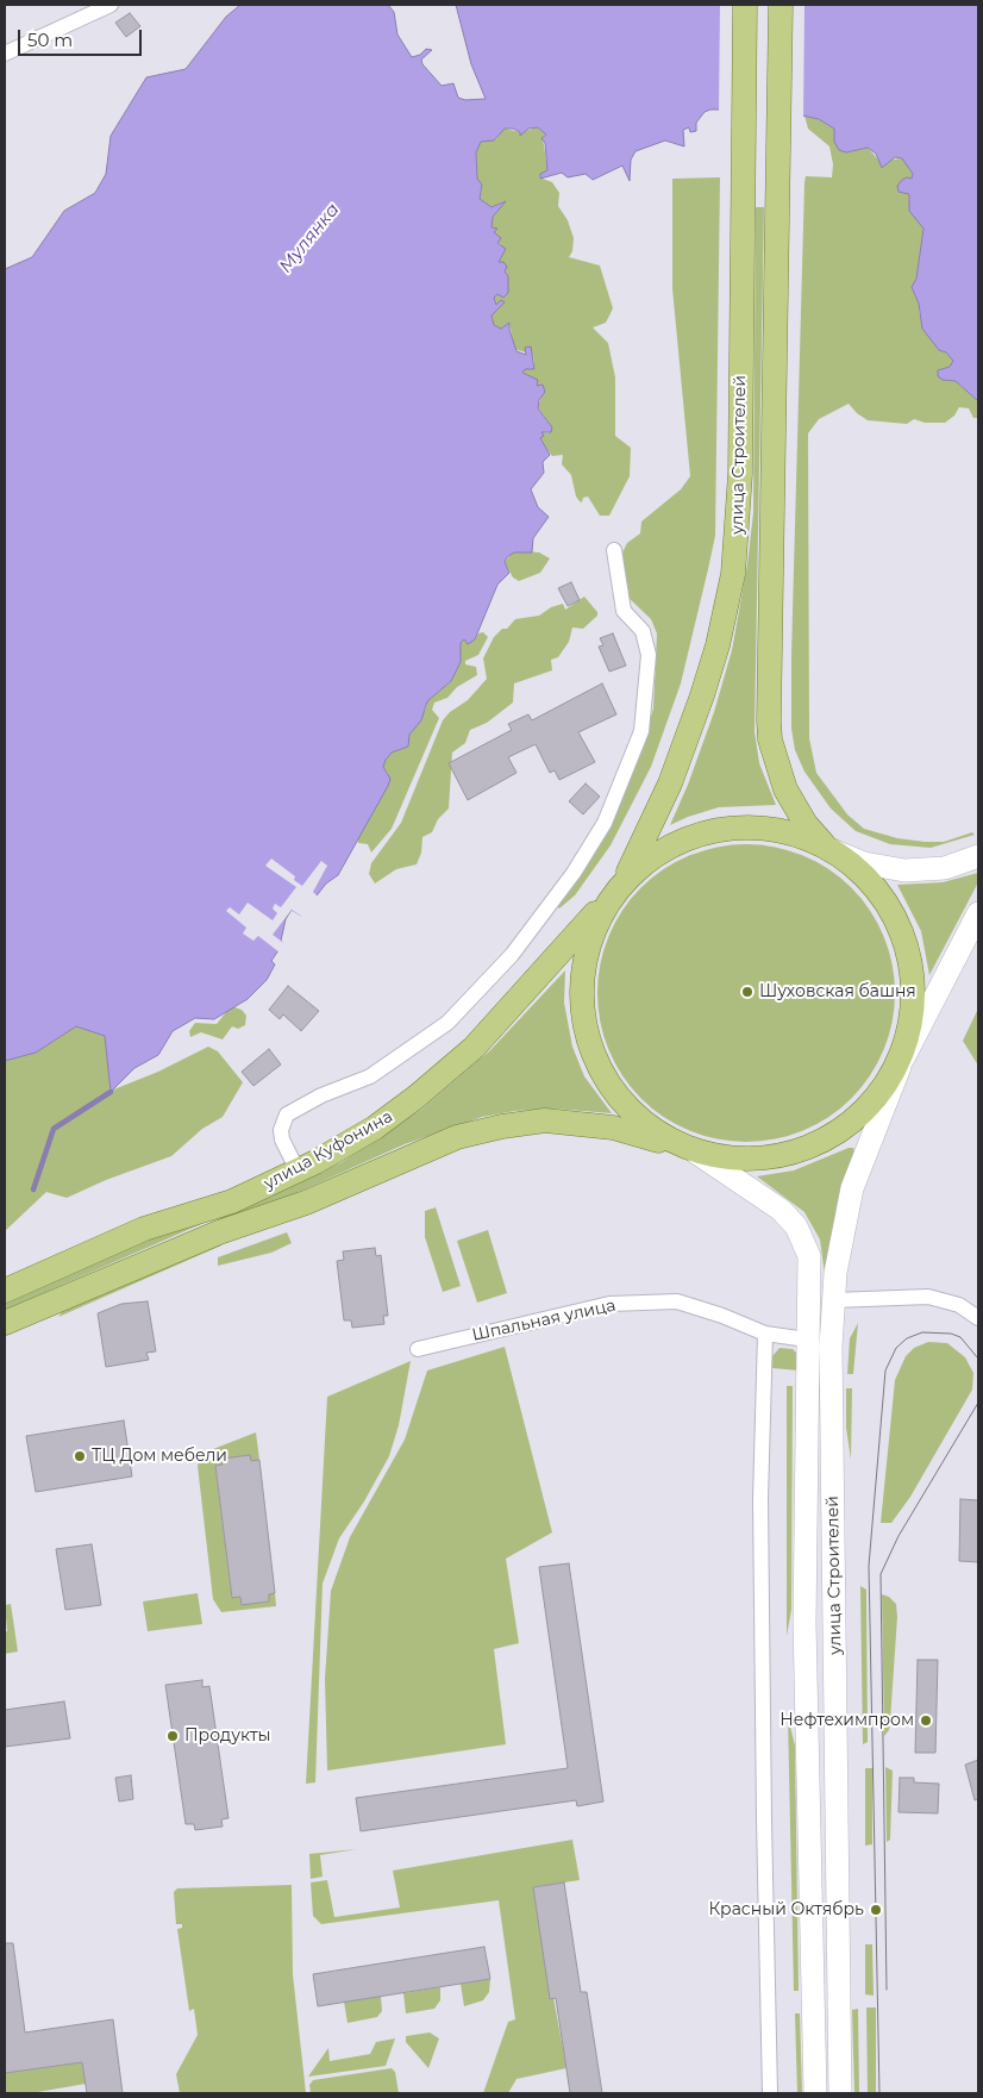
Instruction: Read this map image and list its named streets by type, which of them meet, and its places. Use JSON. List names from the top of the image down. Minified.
{"streets":{"main road":["улица Строителей","улица Куфонина"],"street":["Шпальная улица"]},"crossings":[["улица Строителей","улица Куфонина"],["улица Строителей","Шпальная улица"]],"water":["Мулянка"],"places":["Шуховская башня","ТЦ Дом мебели","Нефтехимпром","Продукты","Красный Октябрь"],"scale_bar":"50 m"}
